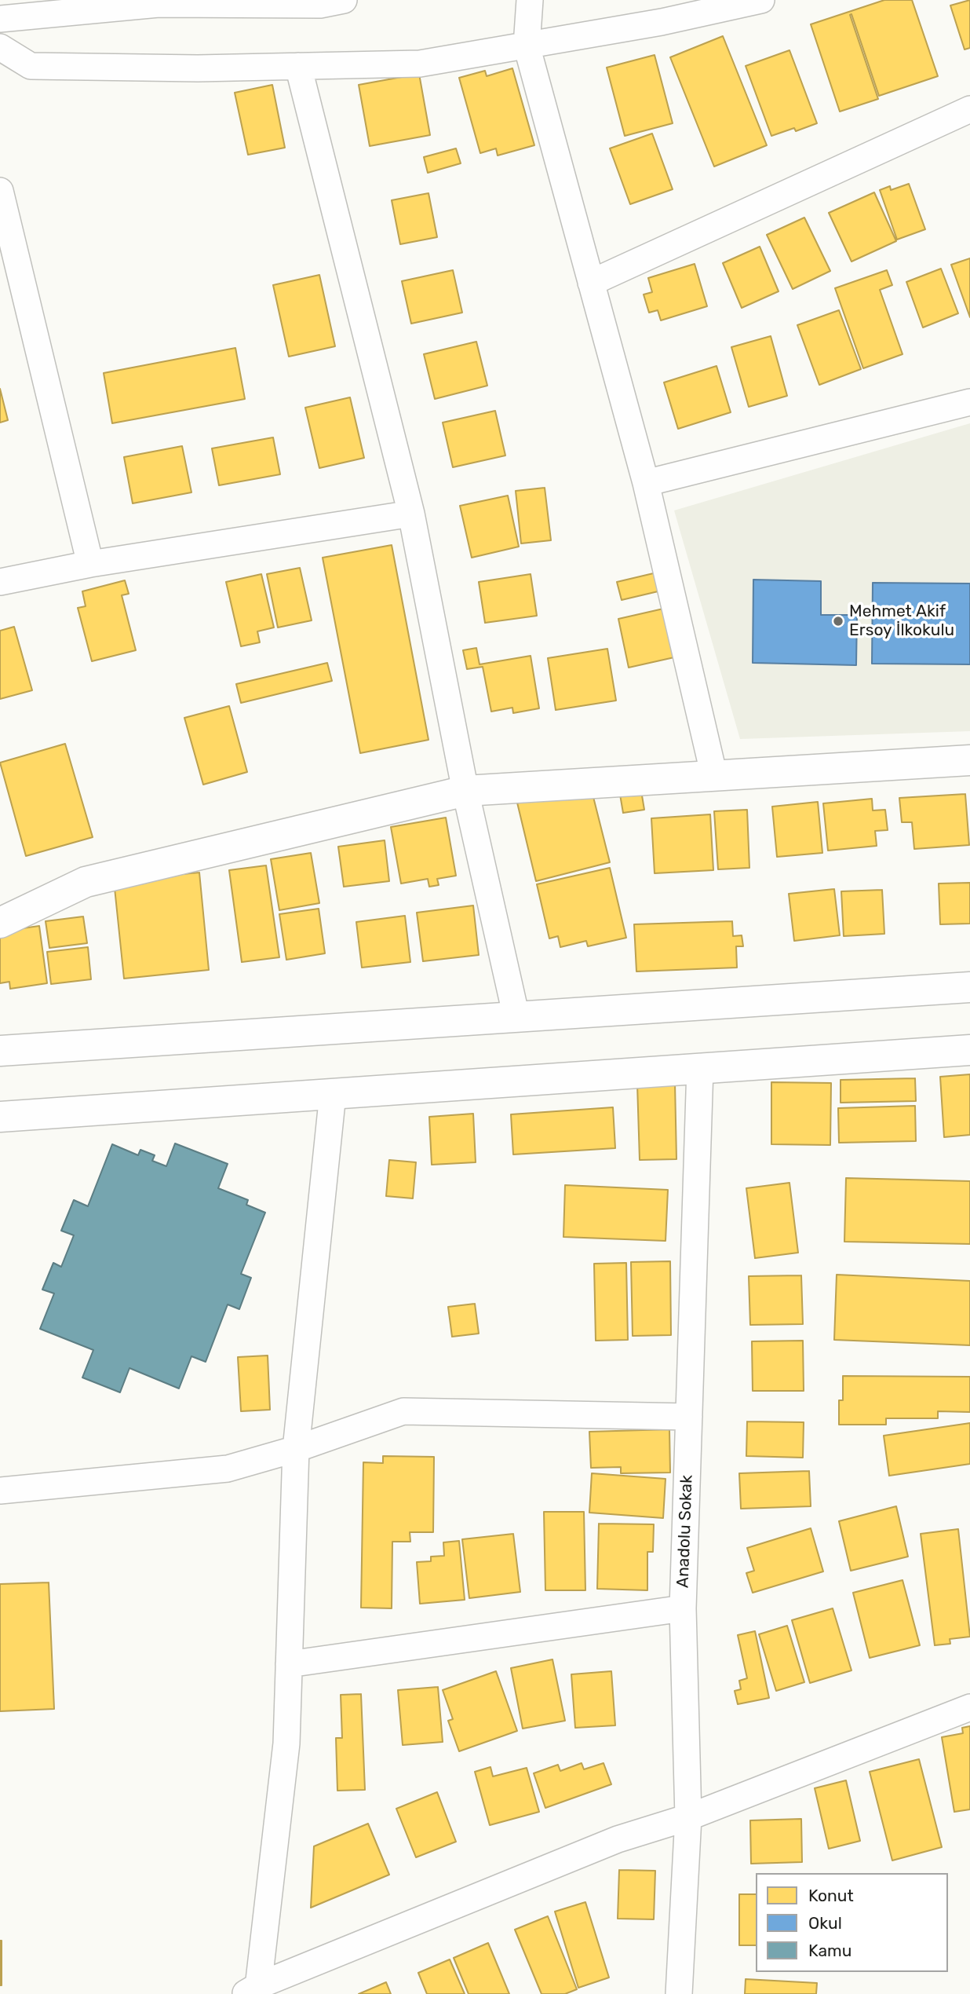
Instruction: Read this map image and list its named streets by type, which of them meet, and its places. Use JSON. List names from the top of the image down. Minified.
{"streets":{"street":["Anadolu Sokak"]},"places":["Mehmet Akif Ersoy İlkokulu"],"legend":["Konut","Okul","Kamu"]}
